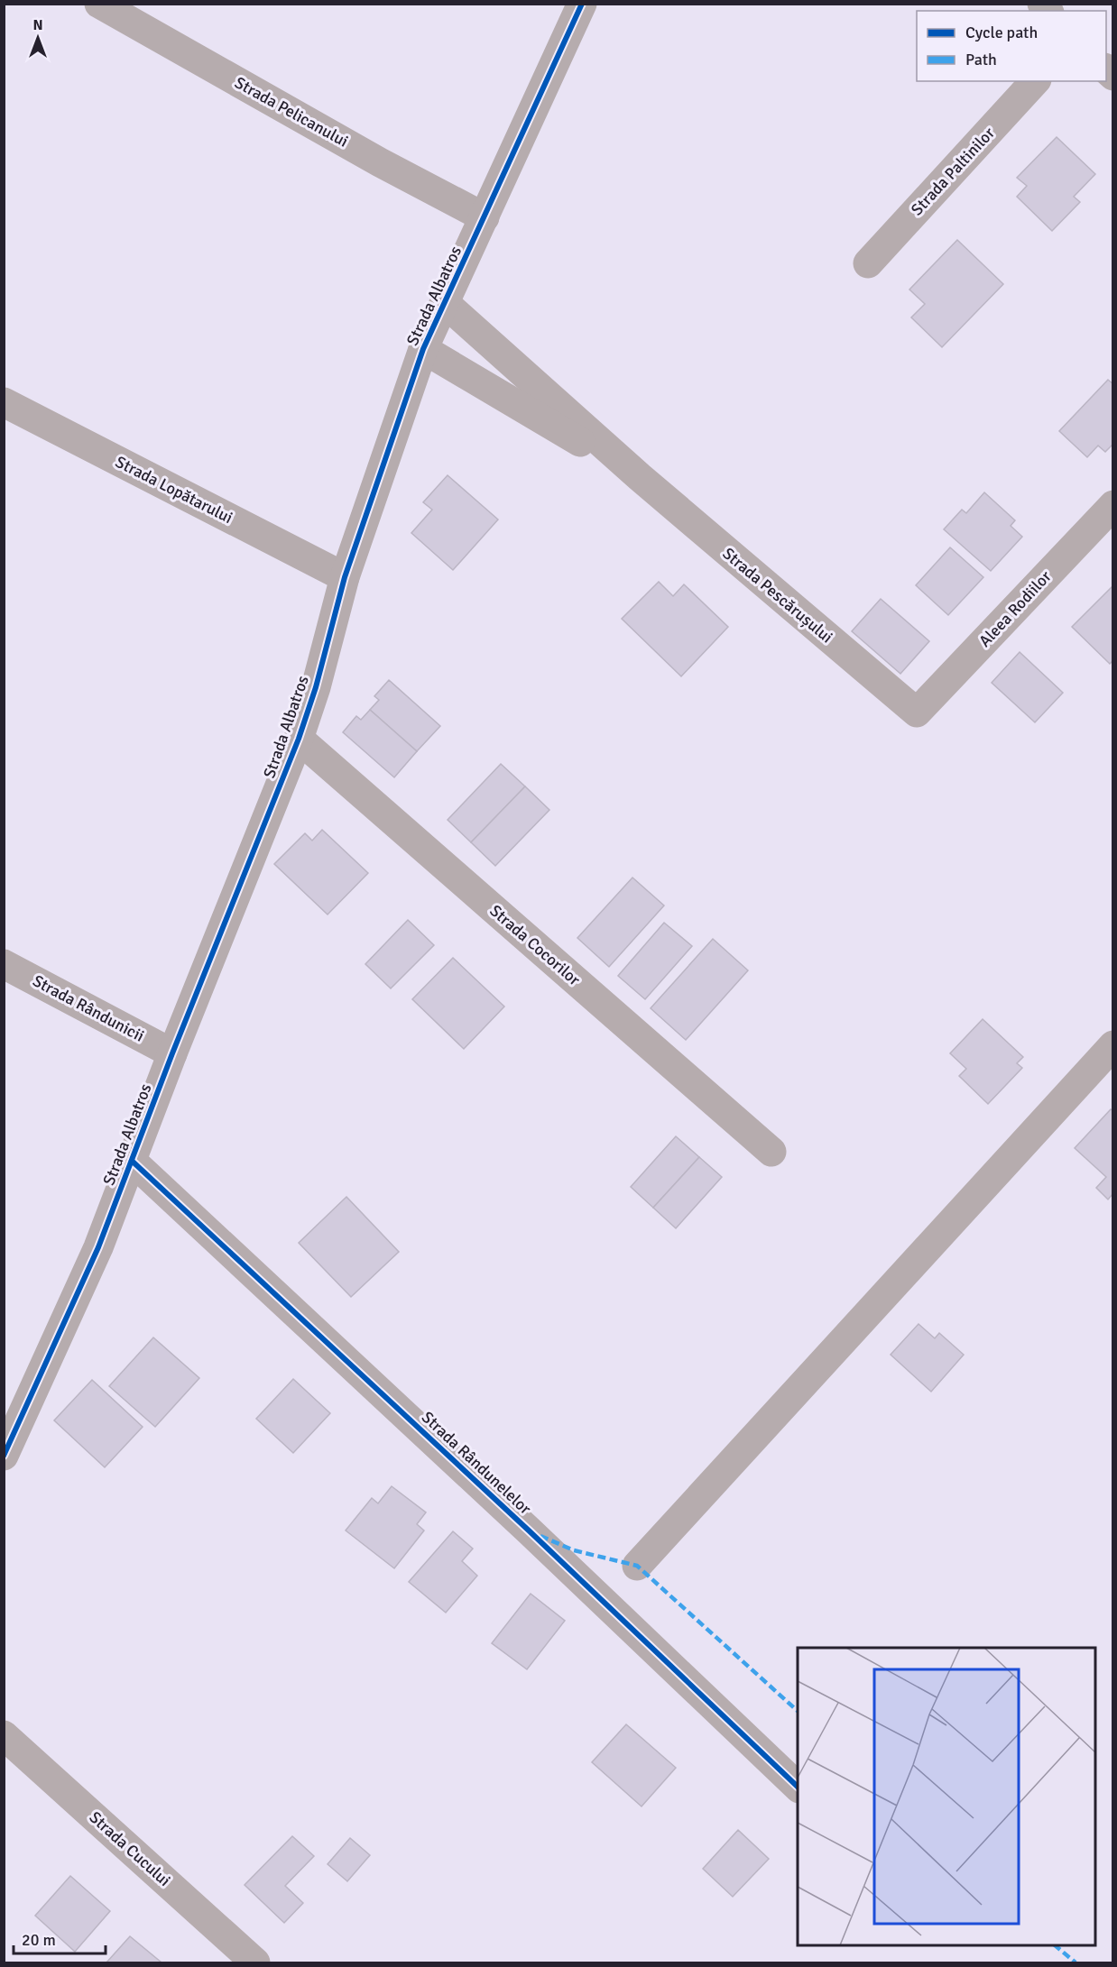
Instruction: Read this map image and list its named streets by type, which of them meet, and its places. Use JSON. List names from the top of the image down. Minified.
{"streets":{"street":["Strada Pelicanului","Strada Paltinilor","Strada Albatros","Strada Lopătarului","Strada Pescărușului","Aleea Rodiilor","Strada Cocorilor","Strada Rândunicii","Strada Rândunelelor","Strada Cucului"]},"crossings":[["Strada Pelicanului","Strada Albatros"],["Strada Albatros","Strada Lopătarului"],["Strada Albatros","Strada Pescărușului"],["Strada Albatros","Strada Cocorilor"],["Strada Albatros","Strada Rândunicii"],["Strada Albatros","Strada Rândunelelor"],["Strada Pescărușului","Aleea Rodiilor"]],"legend":["Cycle path","Path"],"scale_bar":"20 m","north":"top"}
